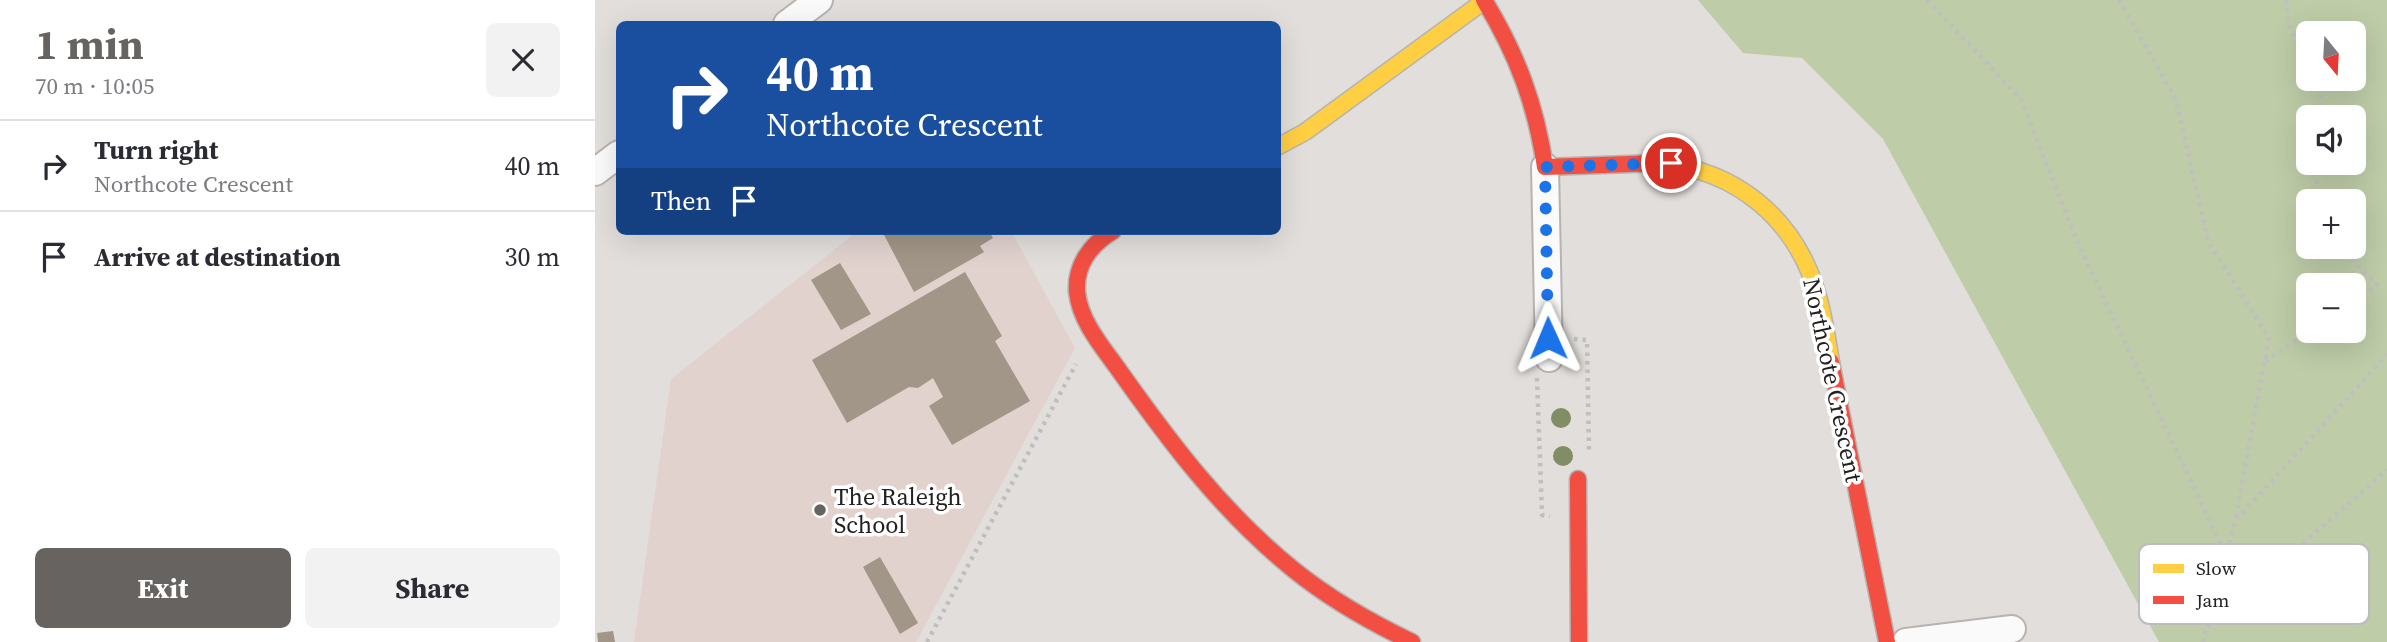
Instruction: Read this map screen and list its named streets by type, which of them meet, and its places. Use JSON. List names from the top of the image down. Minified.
{"streets":{"street":["Northcote Crescent"]},"places":["The Raleigh School"],"legend":["Slow","Jam"],"north":"bottom","page":{"heading":["1 min","70 m · 10:05"],"map_buttons":["+","−"],"turn":["40 m","Northcote Crescent"],"list":[{"name":"Turn right","note":"Northcote Crescent","value":"40 m"},{"name":"Arrive at destination","value":"30 m"}],"then":"Then","buttons":["Exit","Share"]}}
